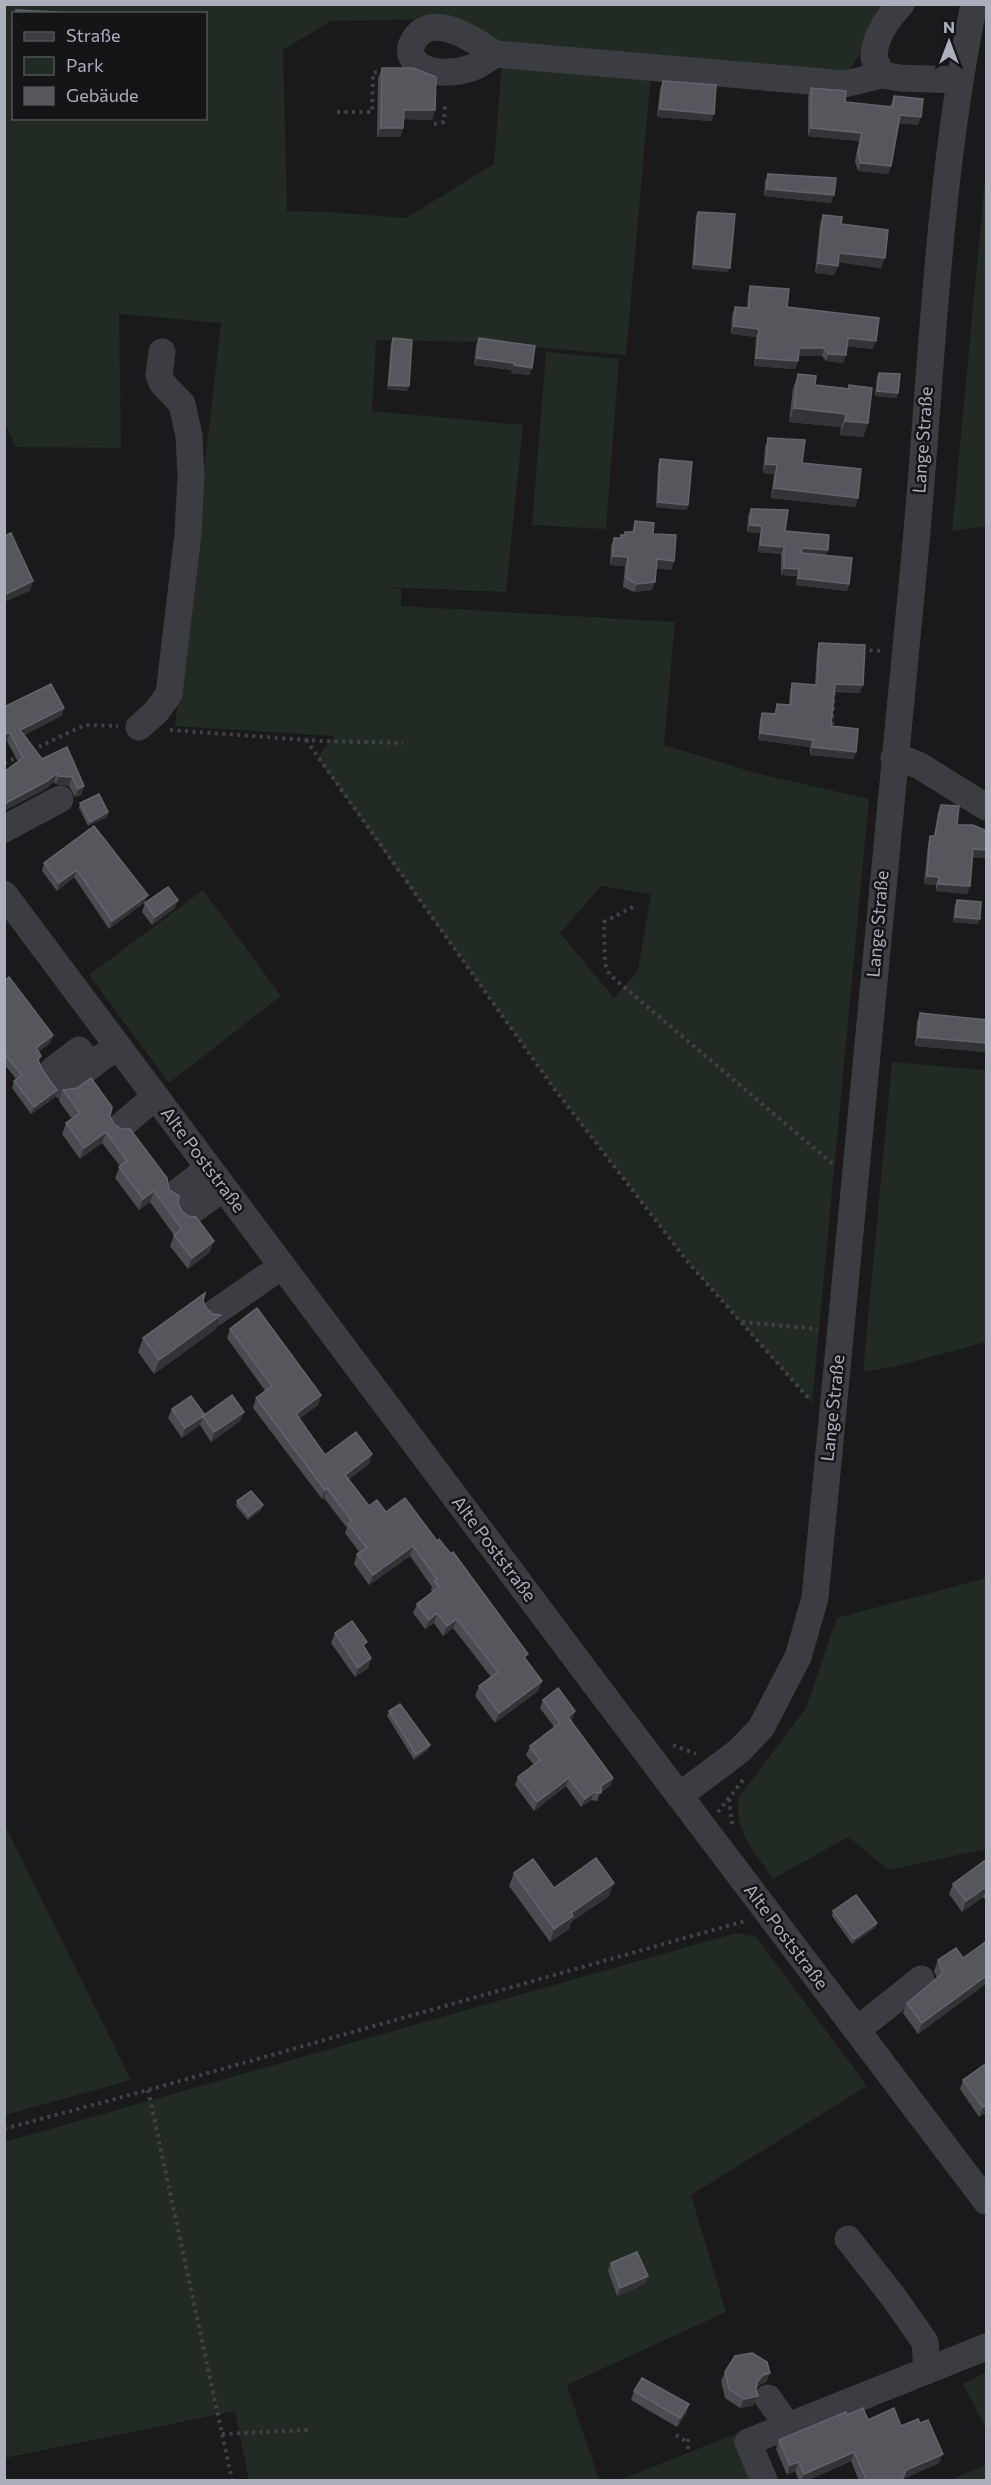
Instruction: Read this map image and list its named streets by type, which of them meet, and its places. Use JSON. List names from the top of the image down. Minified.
{"streets":{"street":["Lange Straße","Alte Poststraße"]},"crossings":[["Lange Straße","Alte Poststraße"]],"legend":["Straße","Park","Gebäude"],"north":"top"}
